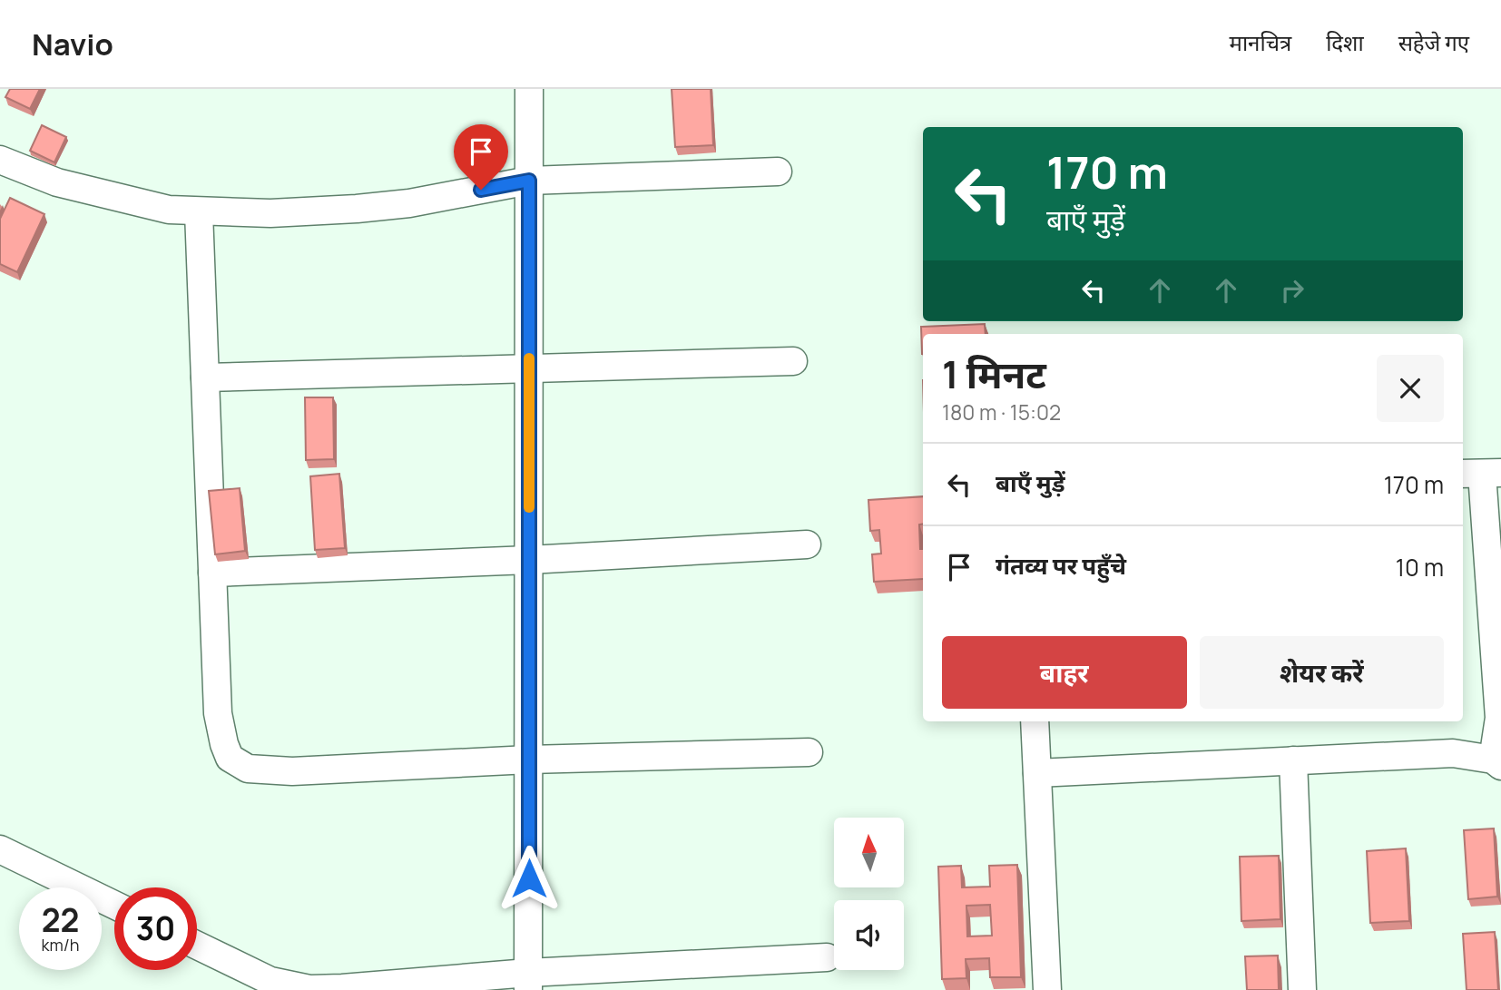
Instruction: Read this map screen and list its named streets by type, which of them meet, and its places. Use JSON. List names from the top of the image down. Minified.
{"north":"top","page":{"header":"Navio","nav":["मानचित्र","दिशा","सहेजे गए"],"turn":["170 m","बाएँ मुड़ें"],"heading":["1 मिनट","180 m · 15:02"],"list":[{"name":"बाएँ मुड़ें","value":"170 m"},{"name":"गंतव्य पर पहुँचे","value":"10 m"}],"buttons":["बाहर","शेयर करें"],"speed":"22 km/h","limit":"30"}}
